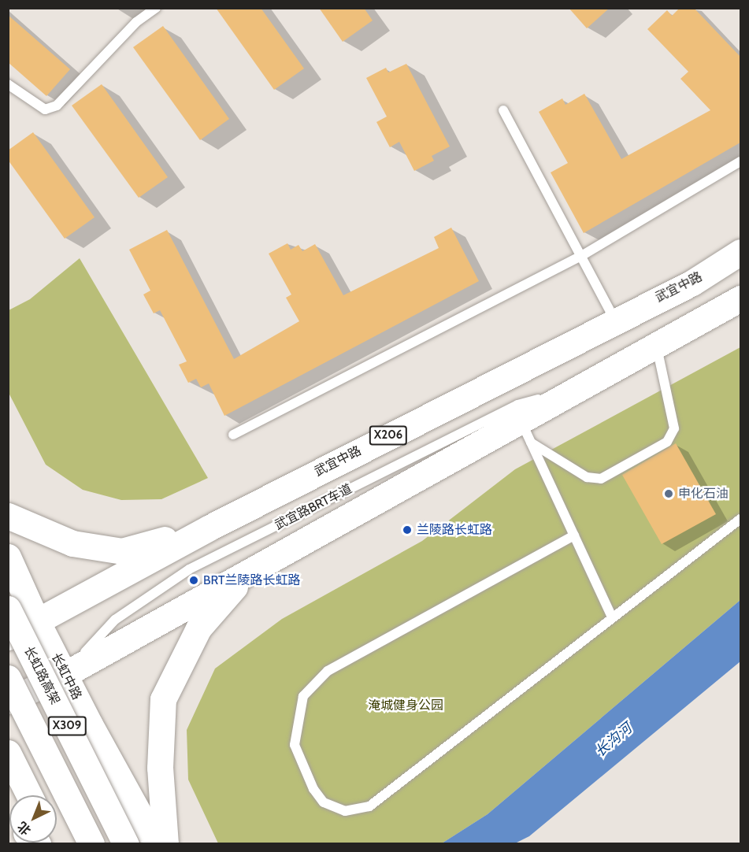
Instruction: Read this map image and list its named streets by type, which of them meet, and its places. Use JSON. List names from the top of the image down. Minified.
{"streets":{"main road":["武宜中路","X206","长虹路高架","长虹中路","X309"],"lane":["武宜路BRT车道"]},"crossings":[["武宜中路","长虹中路"],["武宜路BRT车道","长虹中路"]],"water":["长沟河"],"parks":["淹城健身公园"],"places":["申化石油","兰陵路长虹路","BRT兰陵路长虹路"],"north":"bottom left"}
